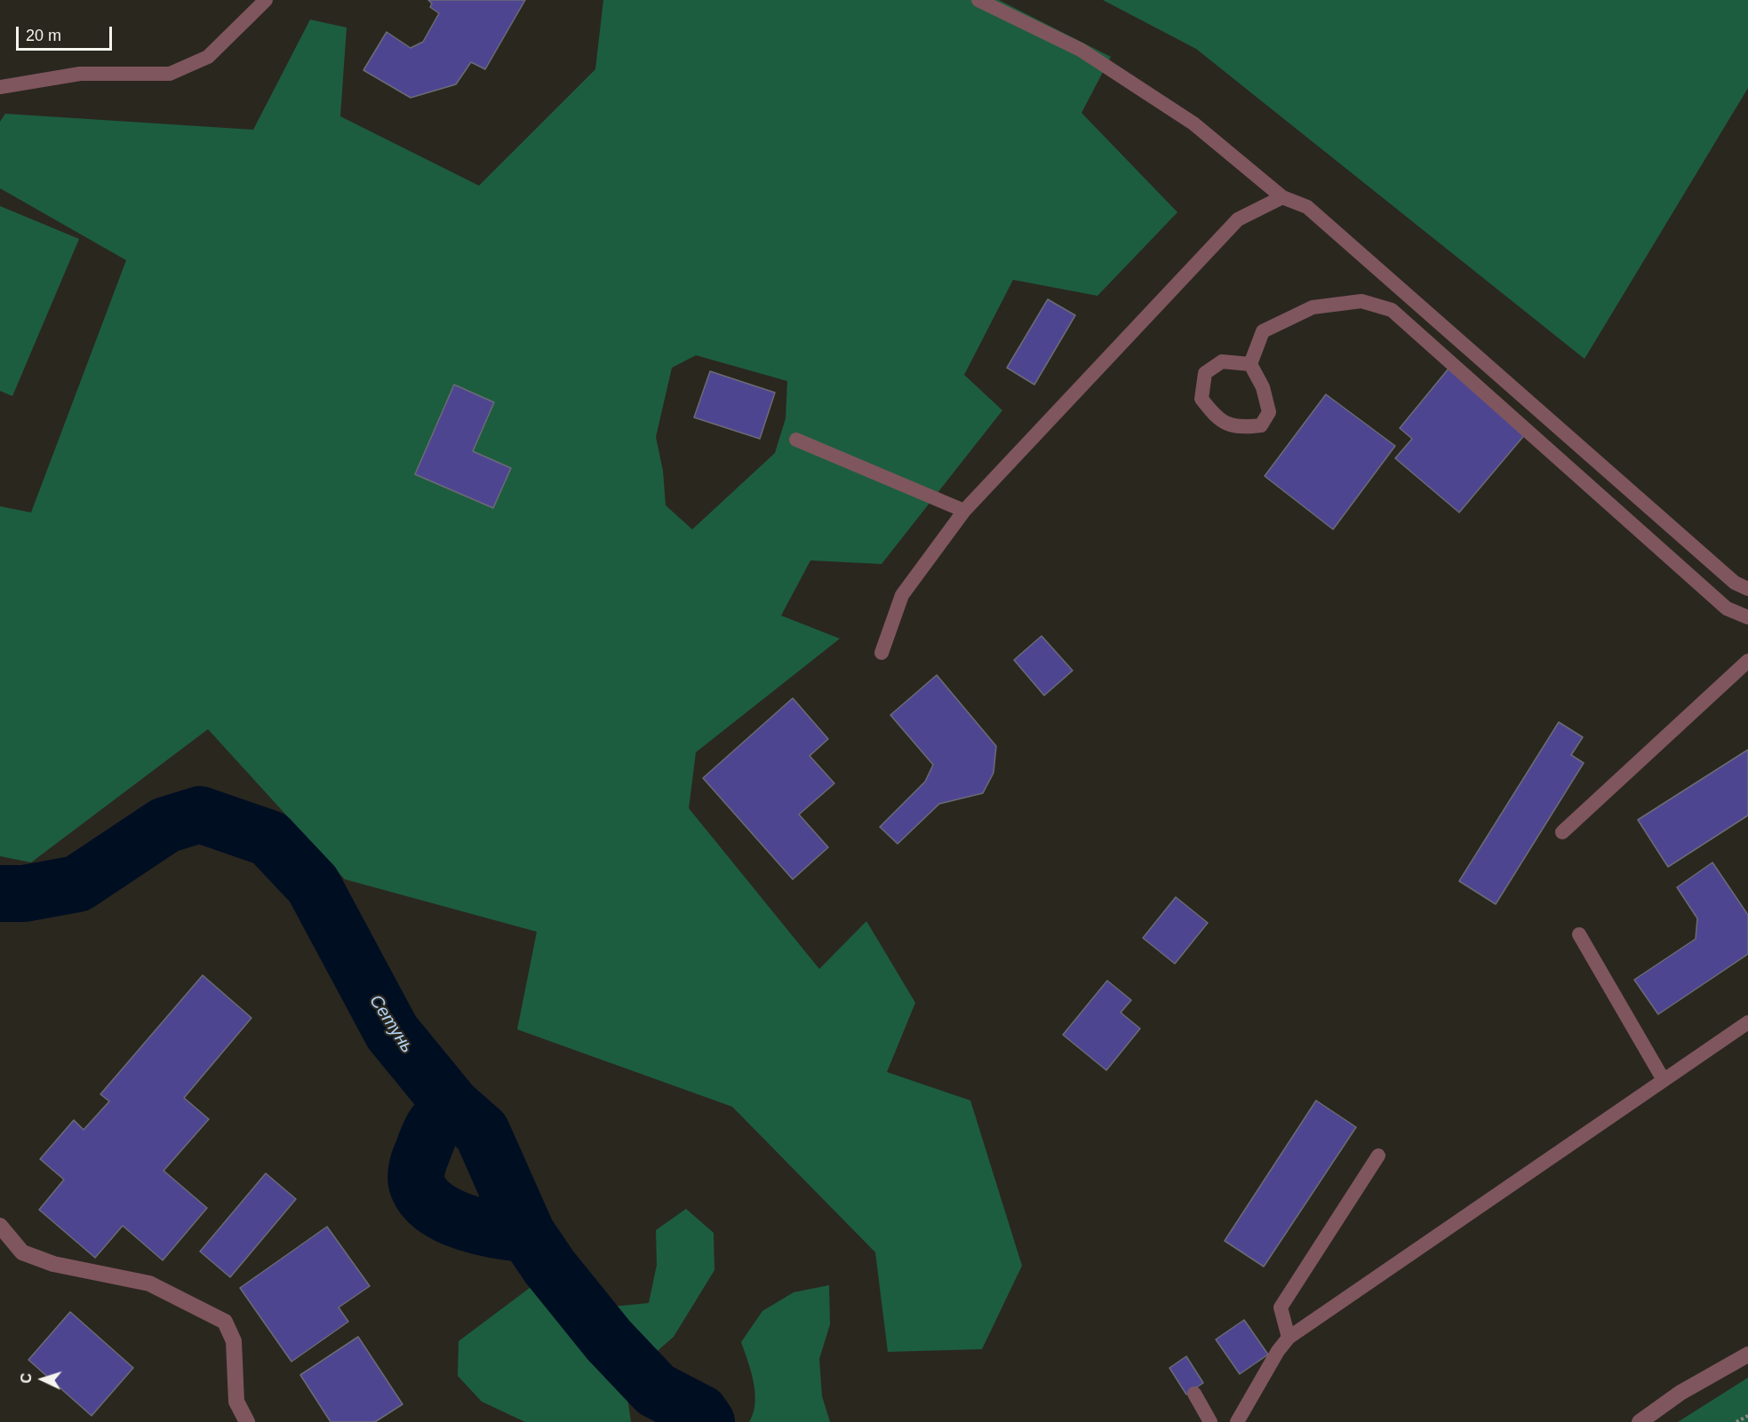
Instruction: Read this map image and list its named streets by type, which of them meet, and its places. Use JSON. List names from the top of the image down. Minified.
{"water":["Сетунь"],"scale_bar":"20 m","north":"left"}
